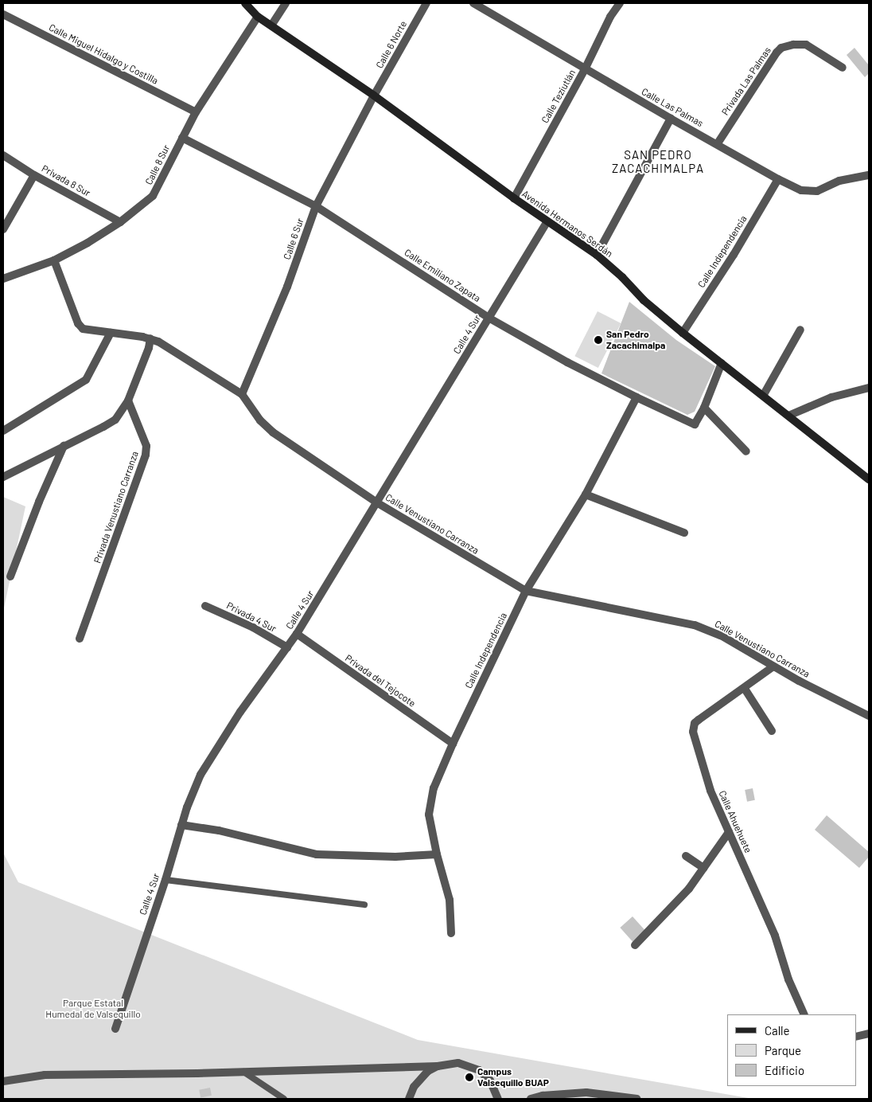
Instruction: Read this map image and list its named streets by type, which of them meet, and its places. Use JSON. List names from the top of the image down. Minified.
{"streets":{"street":["Calle 6 Norte","Calle Miguel Hidalgo y Costilla","Privada Las Palmas","Calle Teziutlán","Calle Las Palmas","Calle 8 Sur","Privada 8 Sur","Avenida Hermanos Serdán","Calle 6 Sur","Calle Independencia","Calle Emiliano Zapata","Calle 4 Sur","Privada Venustiano Carranza","Calle Venustiano Carranza","Privada 4 Sur","Privada del Tejocote","Calle Ahuehuete"]},"crossings":[["Calle 6 Norte","Avenida Hermanos Serdán"],["Calle 6 Norte","Calle 6 Sur"],["Calle Miguel Hidalgo y Costilla","Calle 8 Sur"],["Privada Las Palmas","Calle Las Palmas"],["Calle Teziutlán","Calle Las Palmas"],["Calle Teziutlán","Avenida Hermanos Serdán"],["Calle Las Palmas","Calle Independencia"],["Calle 8 Sur","Privada 8 Sur"],["Calle 8 Sur","Avenida Hermanos Serdán"],["Calle 8 Sur","Calle Emiliano Zapata"],["Calle 8 Sur","Calle Venustiano Carranza"],["Avenida Hermanos Serdán","Calle 6 Sur"],["Avenida Hermanos Serdán","Calle Independencia"],["Avenida Hermanos Serdán","Calle 4 Sur"],["Calle 6 Sur","Calle Emiliano Zapata"],["Calle 6 Sur","Calle Venustiano Carranza"],["Calle Independencia","Calle Emiliano Zapata"],["Calle Independencia","Calle Venustiano Carranza"],["Calle Independencia","Privada del Tejocote"],["Calle Emiliano Zapata","Calle 4 Sur"],["Calle 4 Sur","Calle Venustiano Carranza"],["Calle 4 Sur","Privada 4 Sur"],["Calle 4 Sur","Privada del Tejocote"],["Calle Venustiano Carranza","Calle Ahuehuete"]],"districts":["SAN PEDRO ZACACHIMALPA"],"parks":["Parque Estatal Humedal de Valsequillo"],"places":["San Pedro Zacachimalpa","Campus Valsequillo BUAP"],"legend":["Calle","Parque","Edificio"]}
